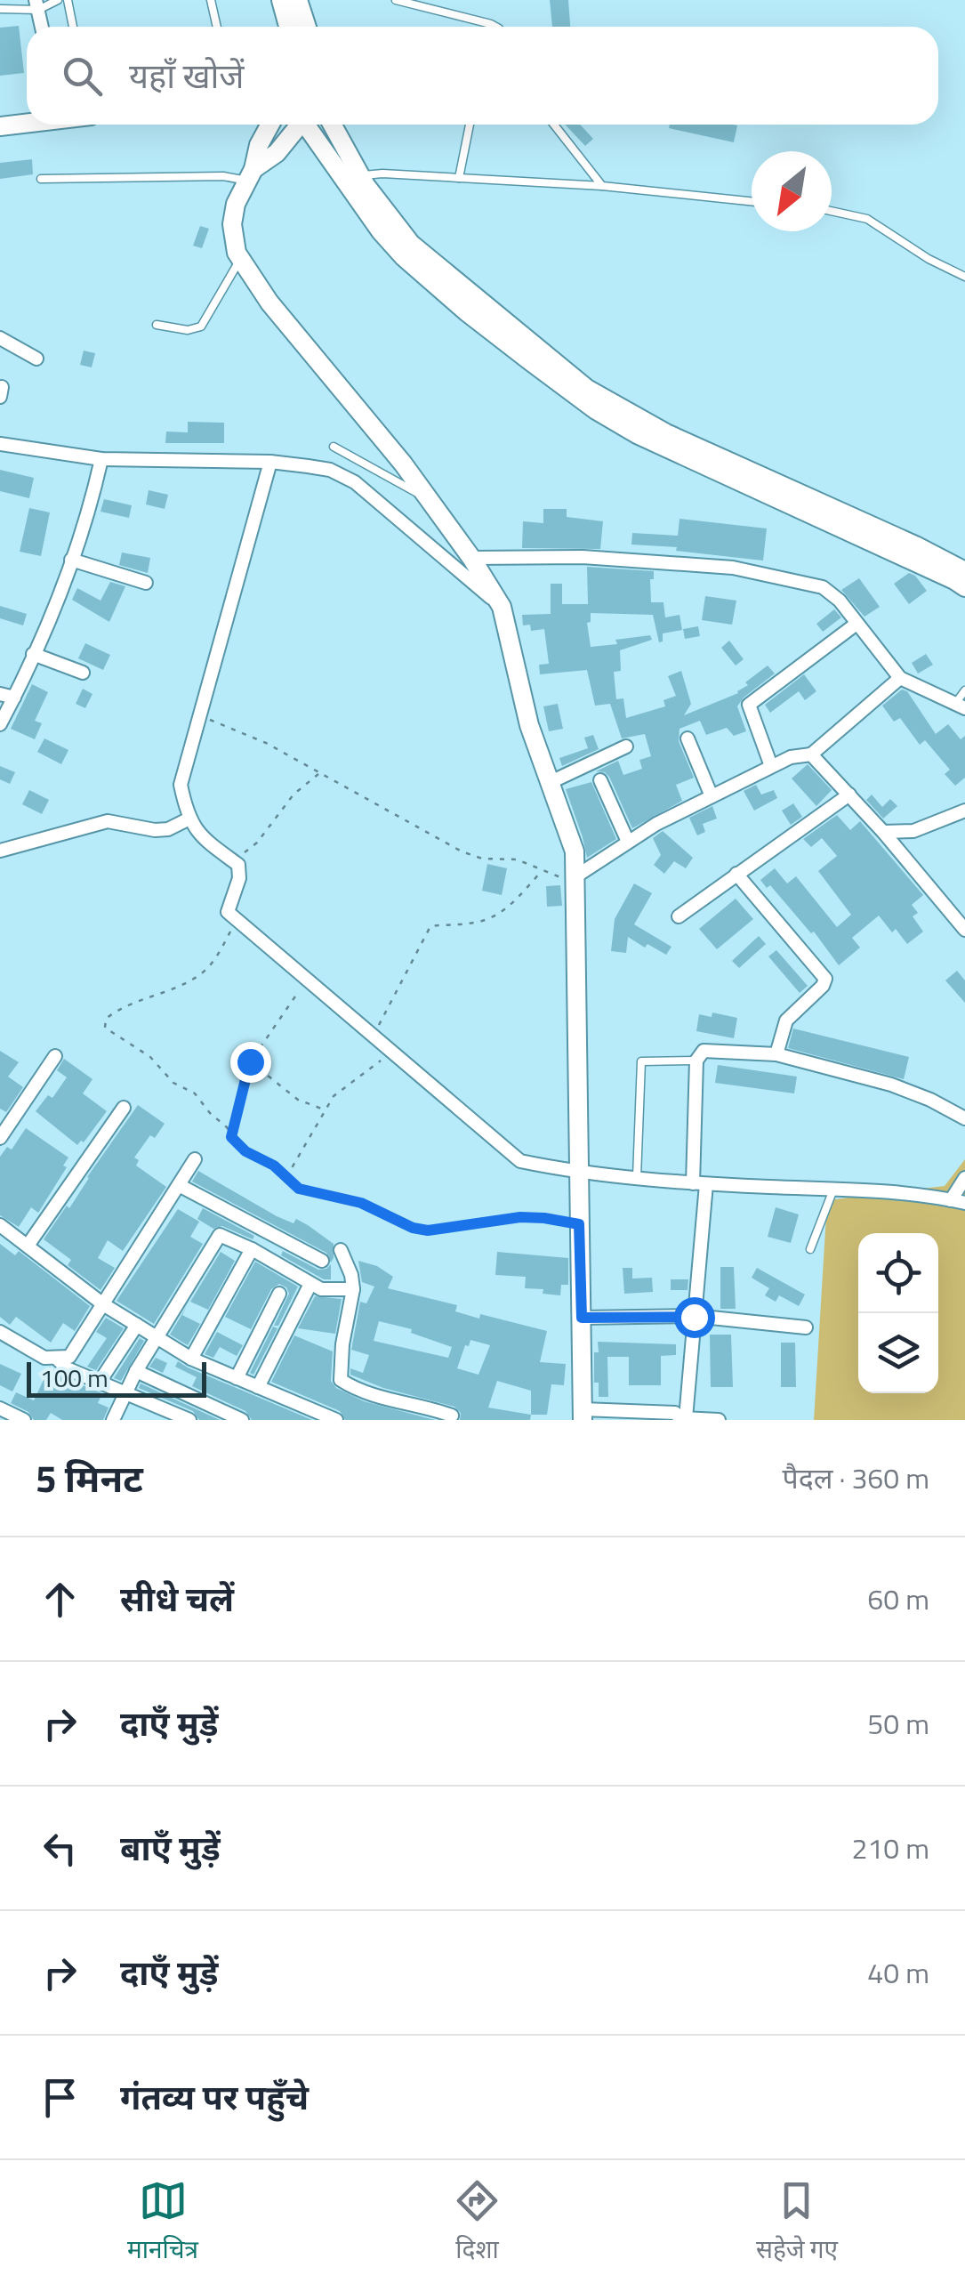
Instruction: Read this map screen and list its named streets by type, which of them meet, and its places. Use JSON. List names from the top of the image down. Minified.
{"scale_bar":"100 m","north":"bottom left","page":{"search":"यहाँ खोजें","scale":"100 m","heading":["5 मिनट","पैदल · 360 m"],"list":[["सीधे चलें","60 m"],["दाएँ मुड़ें","50 m"],["बाएँ मुड़ें","210 m"],["दाएँ मुड़ें","40 m"],"गंतव्य पर पहुँचे"],"nav":["मानचित्र","दिशा","सहेजे गए"]}}
